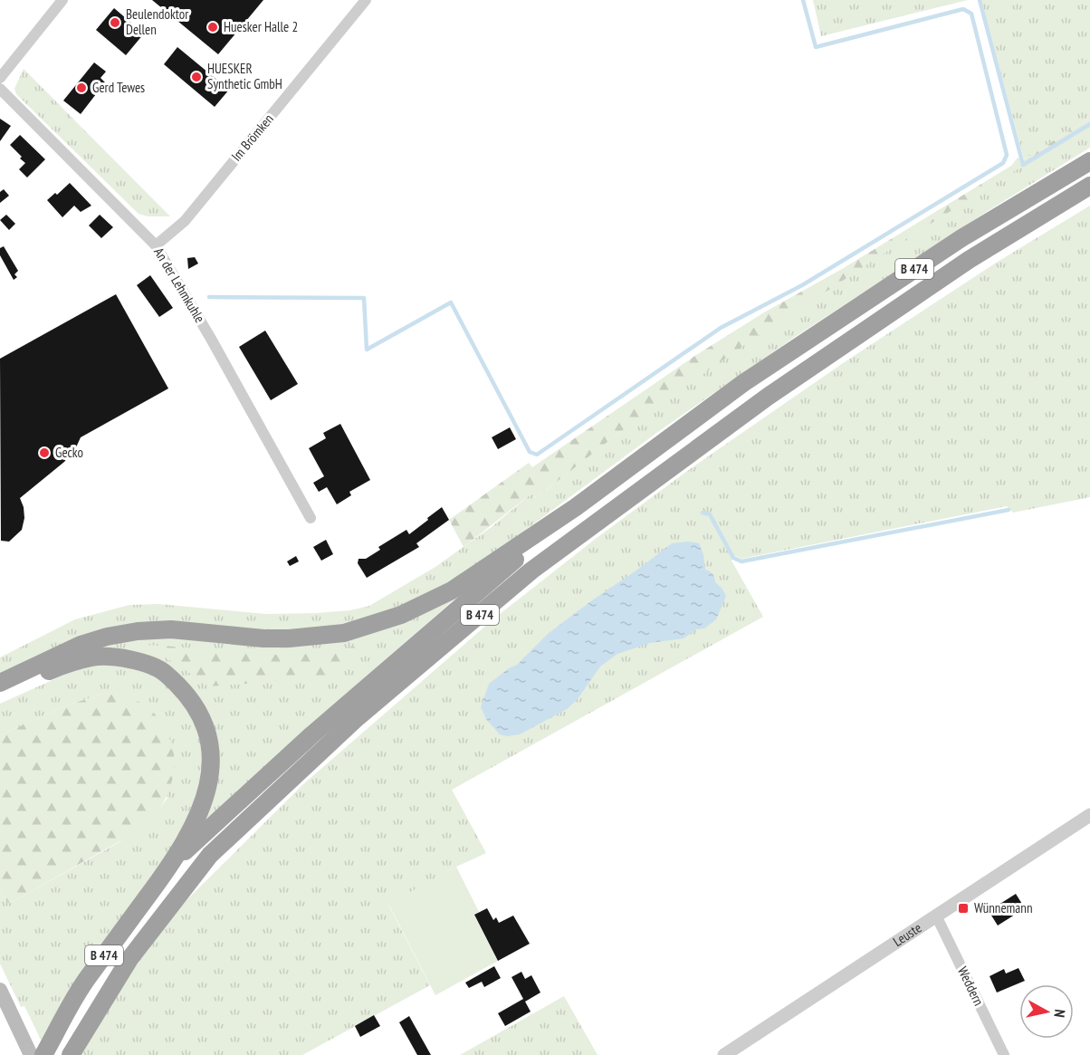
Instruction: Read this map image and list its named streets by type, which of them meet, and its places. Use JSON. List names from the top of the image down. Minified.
{"streets":{"highway":["B 474"],"street":["Im Brömken","An der Lehmkuhle","Leuste","Weddern"]},"crossings":[["Im Brömken","An der Lehmkuhle"],["Leuste","Weddern"]],"places":{"other":["Beulendoktor Dellen","Huesker Halle 2","HUESKER Synthetic GmbH","Gerd Tewes","Gecko"],"transit":["Wünnemann"]},"north":"right"}
